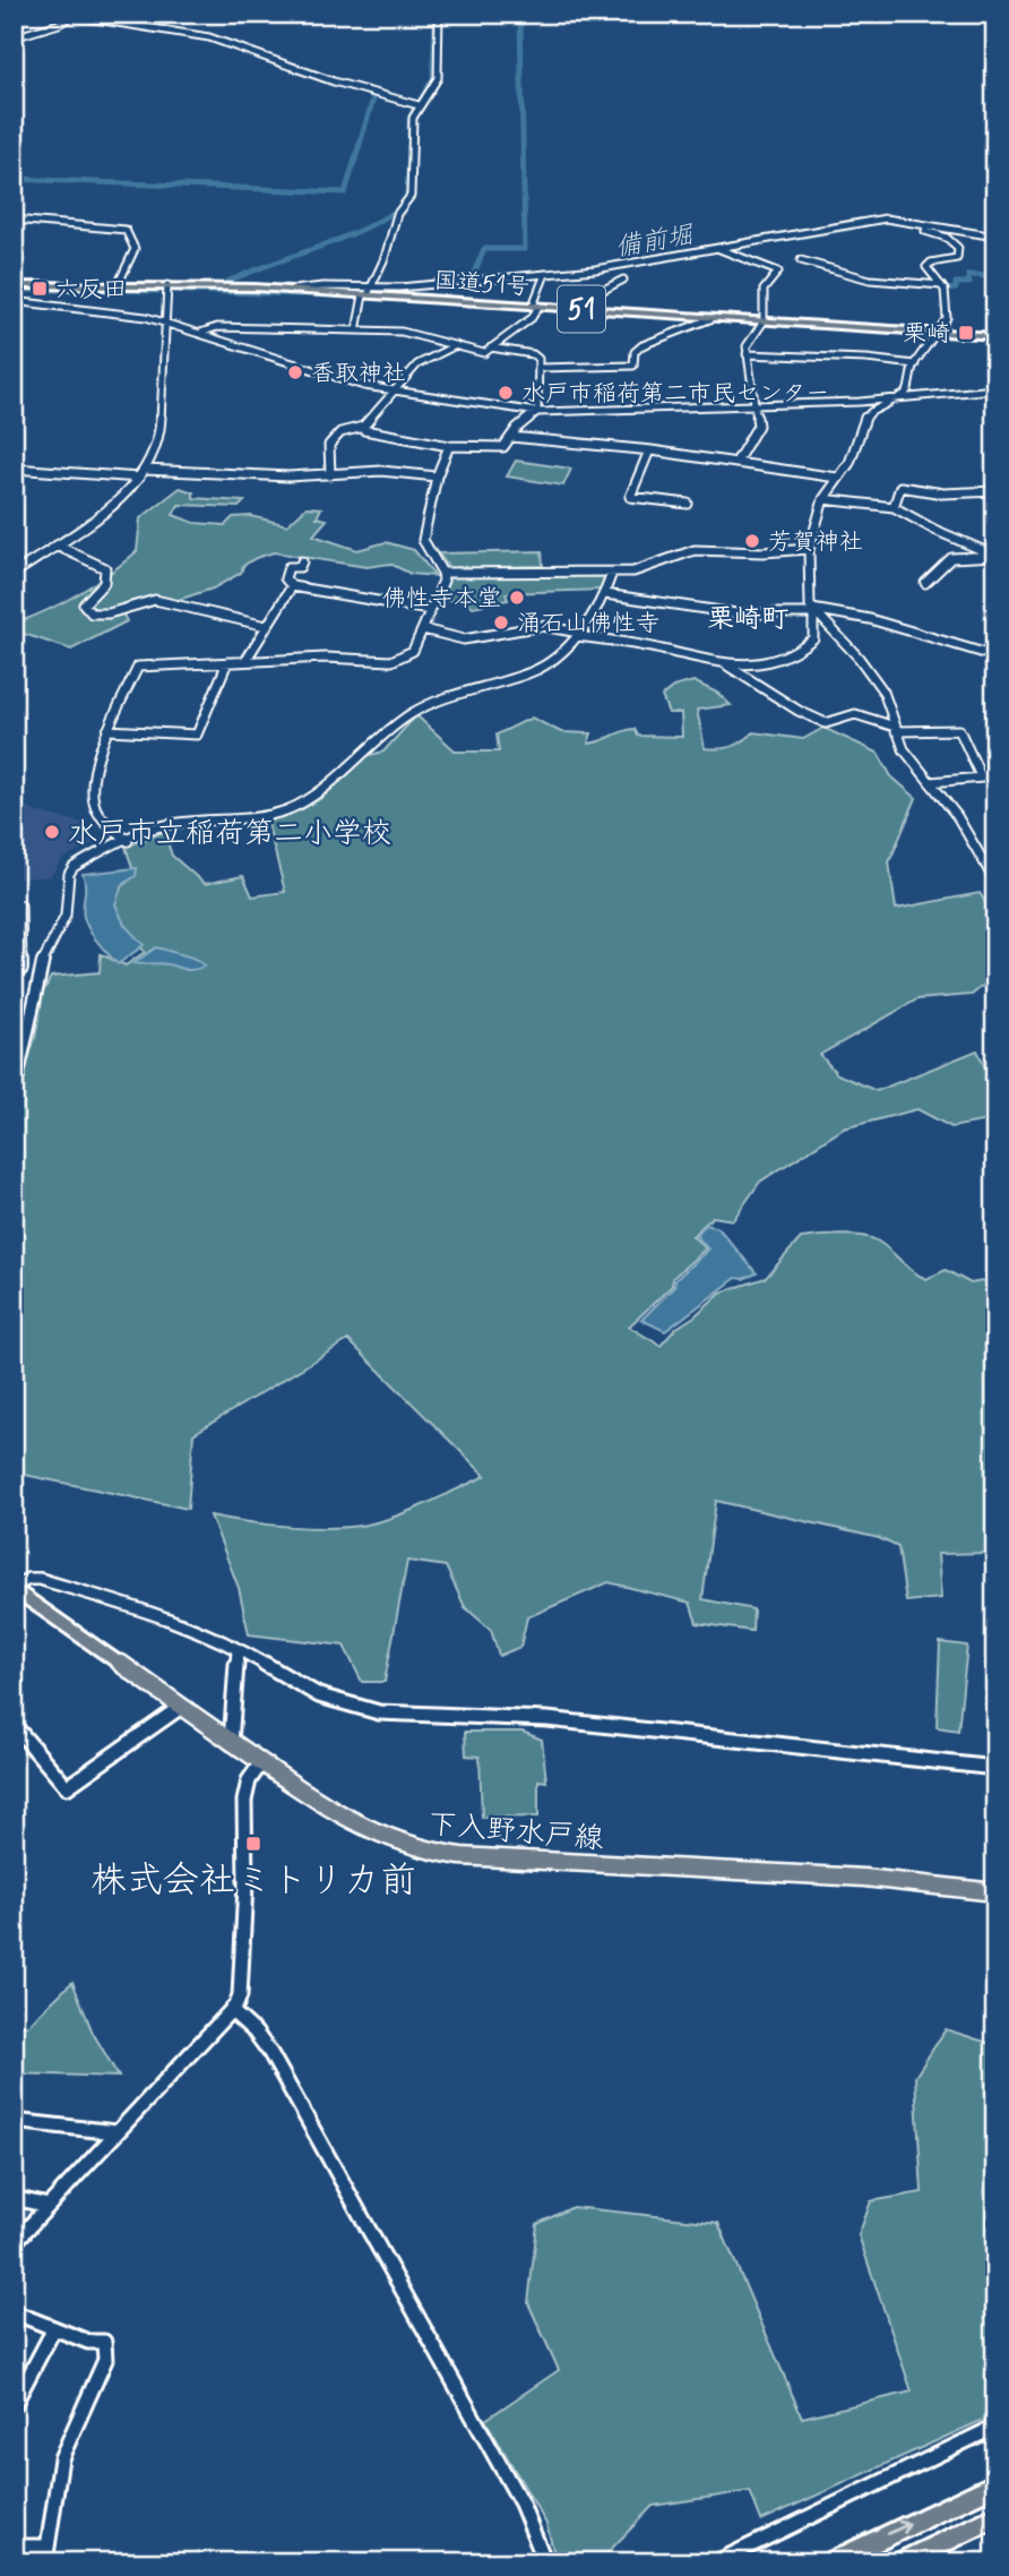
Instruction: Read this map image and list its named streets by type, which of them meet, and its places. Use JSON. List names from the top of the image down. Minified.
{"streets":{"highway":["国道51号","51"],"main road":["下入野水戸線"]},"districts":["栗崎町"],"water":["備前堀"],"places":{"transit":["六反田","栗崎","株式会社ミトリカ前"],"other":["香取神社","水戸市稲荷第二市民センター","芳賀神社","佛性寺本堂","涌石山佛性寺","水戸市立稲荷第二小学校"]}}
